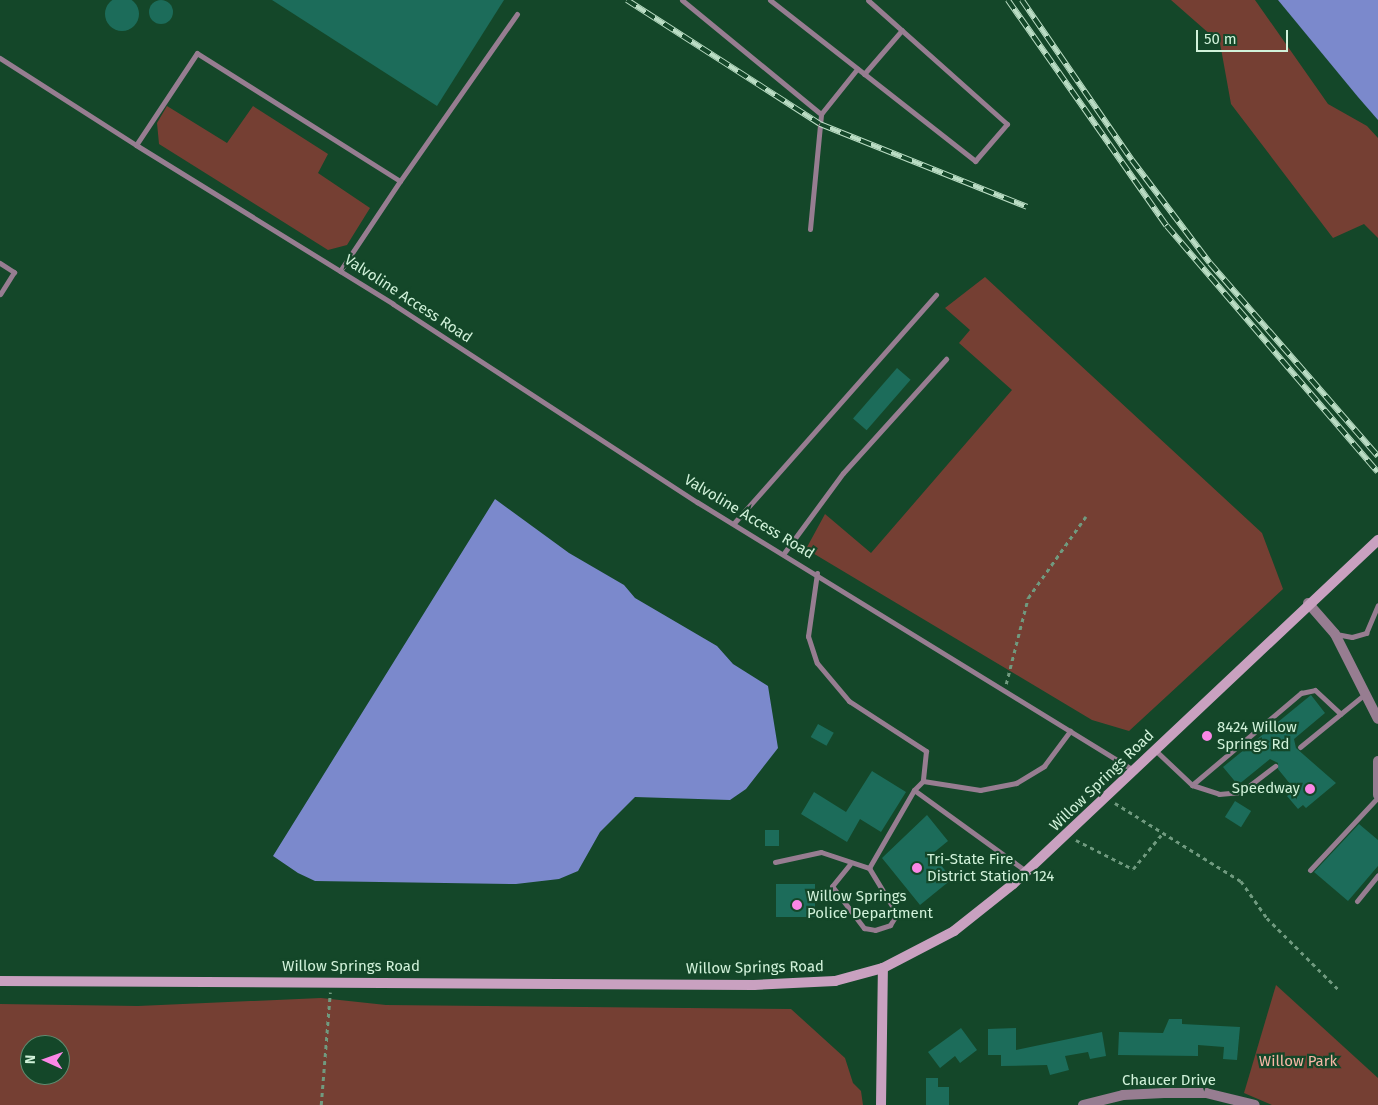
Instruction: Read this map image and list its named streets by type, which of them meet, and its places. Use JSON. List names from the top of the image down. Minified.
{"streets":{"main road":["Willow Springs Road"],"street":["Chaucer Drive"],"lane":["Valvoline Access Road"]},"crossings":[["Valvoline Access Road","Willow Springs Road"]],"parks":["Willow Park"],"places":["8424 Willow Springs Rd","Speedway","Tri-State Fire District Station 124","Willow Springs Police Department"],"scale_bar":"50 m","north":"left"}
